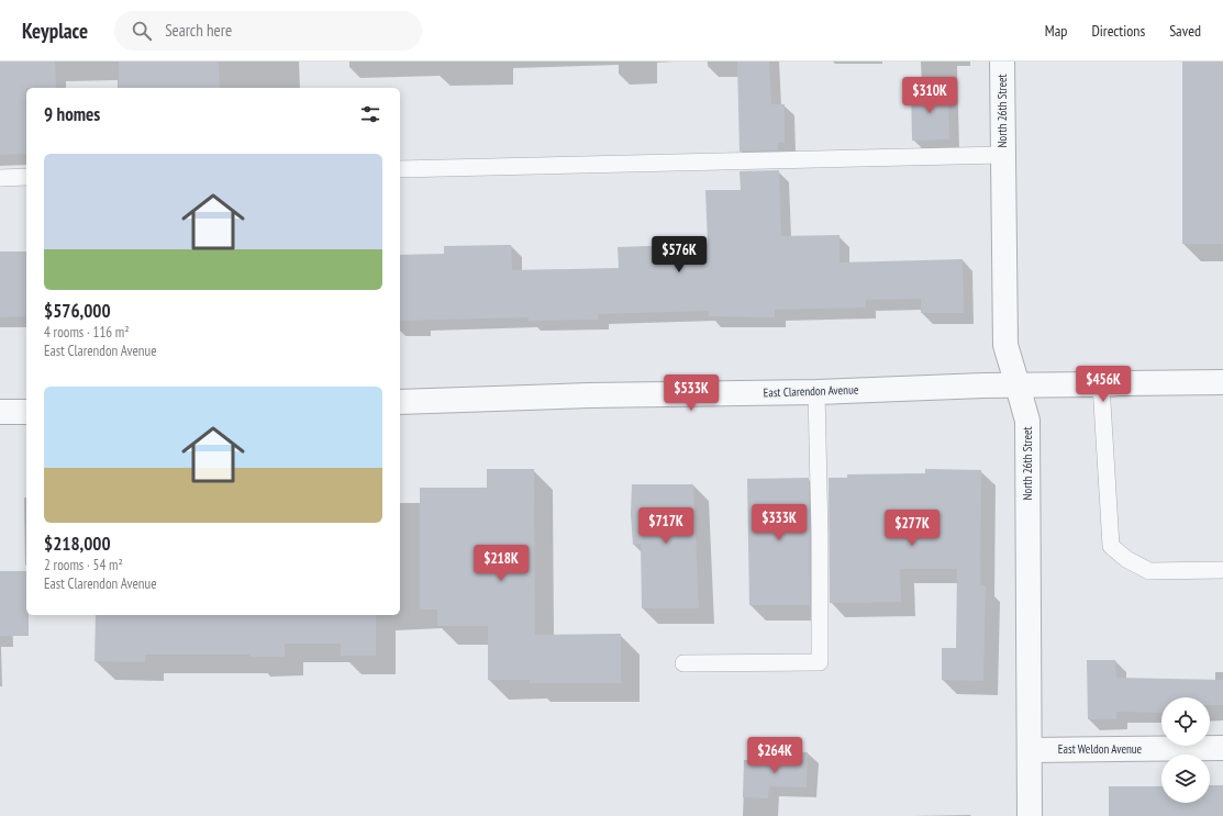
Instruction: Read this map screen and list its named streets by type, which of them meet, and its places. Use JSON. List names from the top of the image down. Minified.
{"streets":{"street":["North 26th Street","East Clarendon Avenue","East Weldon Avenue"]},"crossings":[["North 26th Street","East Clarendon Avenue"],["North 26th Street","East Weldon Avenue"]],"page":{"header":"Keyplace","search":"Search here","nav":["Map","Directions","Saved"],"price":["$310K","$576K","$456K","$533K","$333K","$717K","$277K","$218K","$264K"],"heading":"9 homes","list":[{"name":"$576,000","note":"4 rooms · 116 m² · East Clarendon Avenue"},{"name":"$218,000","note":"2 rooms · 54 m² · East Clarendon Avenue"}]}}
